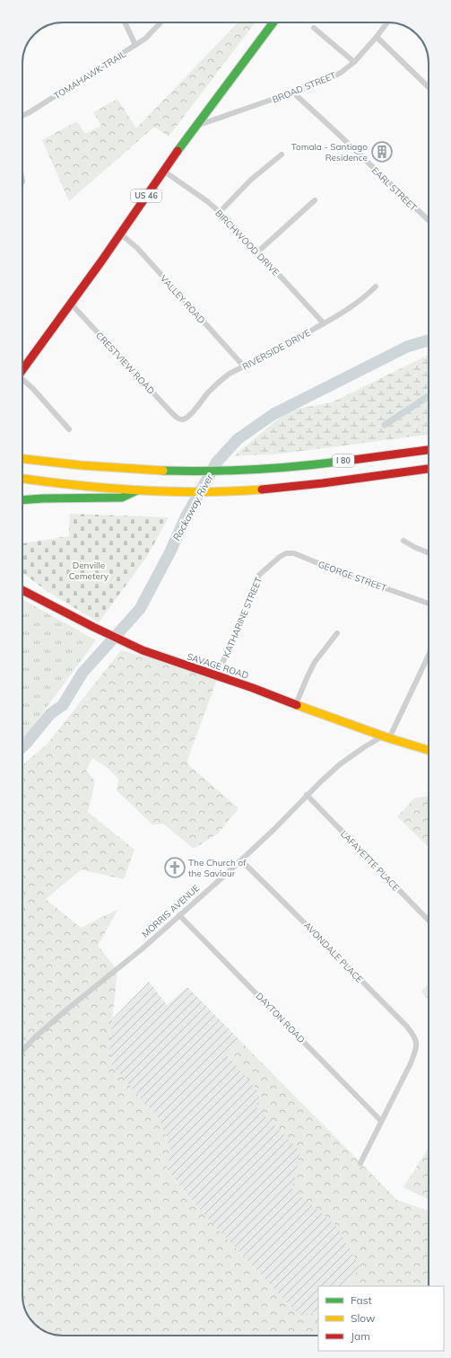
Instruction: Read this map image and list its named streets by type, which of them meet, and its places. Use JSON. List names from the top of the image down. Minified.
{"streets":{"main road":["US 46","I 80","SAVAGE ROAD"],"street":["TOMAHAWK TRAIL","BROAD STREET","EARL STREET","BIRCHWOOD DRIVE","VALLEY ROAD","RIVERSIDE DRIVE","CRESTVIEW ROAD","GEORGE STREET","KATHARINE STREET","LAFAYETTE PLACE","MORRIS AVENUE","AVONDALE PLACE","DAYTON ROAD"]},"crossings":[["BROAD STREET","EARL STREET"],["BROAD STREET","US 46"],["US 46","BIRCHWOOD DRIVE"],["US 46","VALLEY ROAD"],["US 46","CRESTVIEW ROAD"],["BIRCHWOOD DRIVE","RIVERSIDE DRIVE"],["VALLEY ROAD","RIVERSIDE DRIVE"],["RIVERSIDE DRIVE","CRESTVIEW ROAD"],["GEORGE STREET","KATHARINE STREET"],["KATHARINE STREET","SAVAGE ROAD"],["SAVAGE ROAD","MORRIS AVENUE"],["LAFAYETTE PLACE","MORRIS AVENUE"],["MORRIS AVENUE","AVONDALE PLACE"],["MORRIS AVENUE","DAYTON ROAD"],["AVONDALE PLACE","DAYTON ROAD"]],"water":["Rockaway River"],"parks":["Denville Cemetery"],"places":{"building":["Tomala - Santiago Residence"],"church":["The Church of the Saviour"]},"legend":["Fast","Slow","Jam"]}
